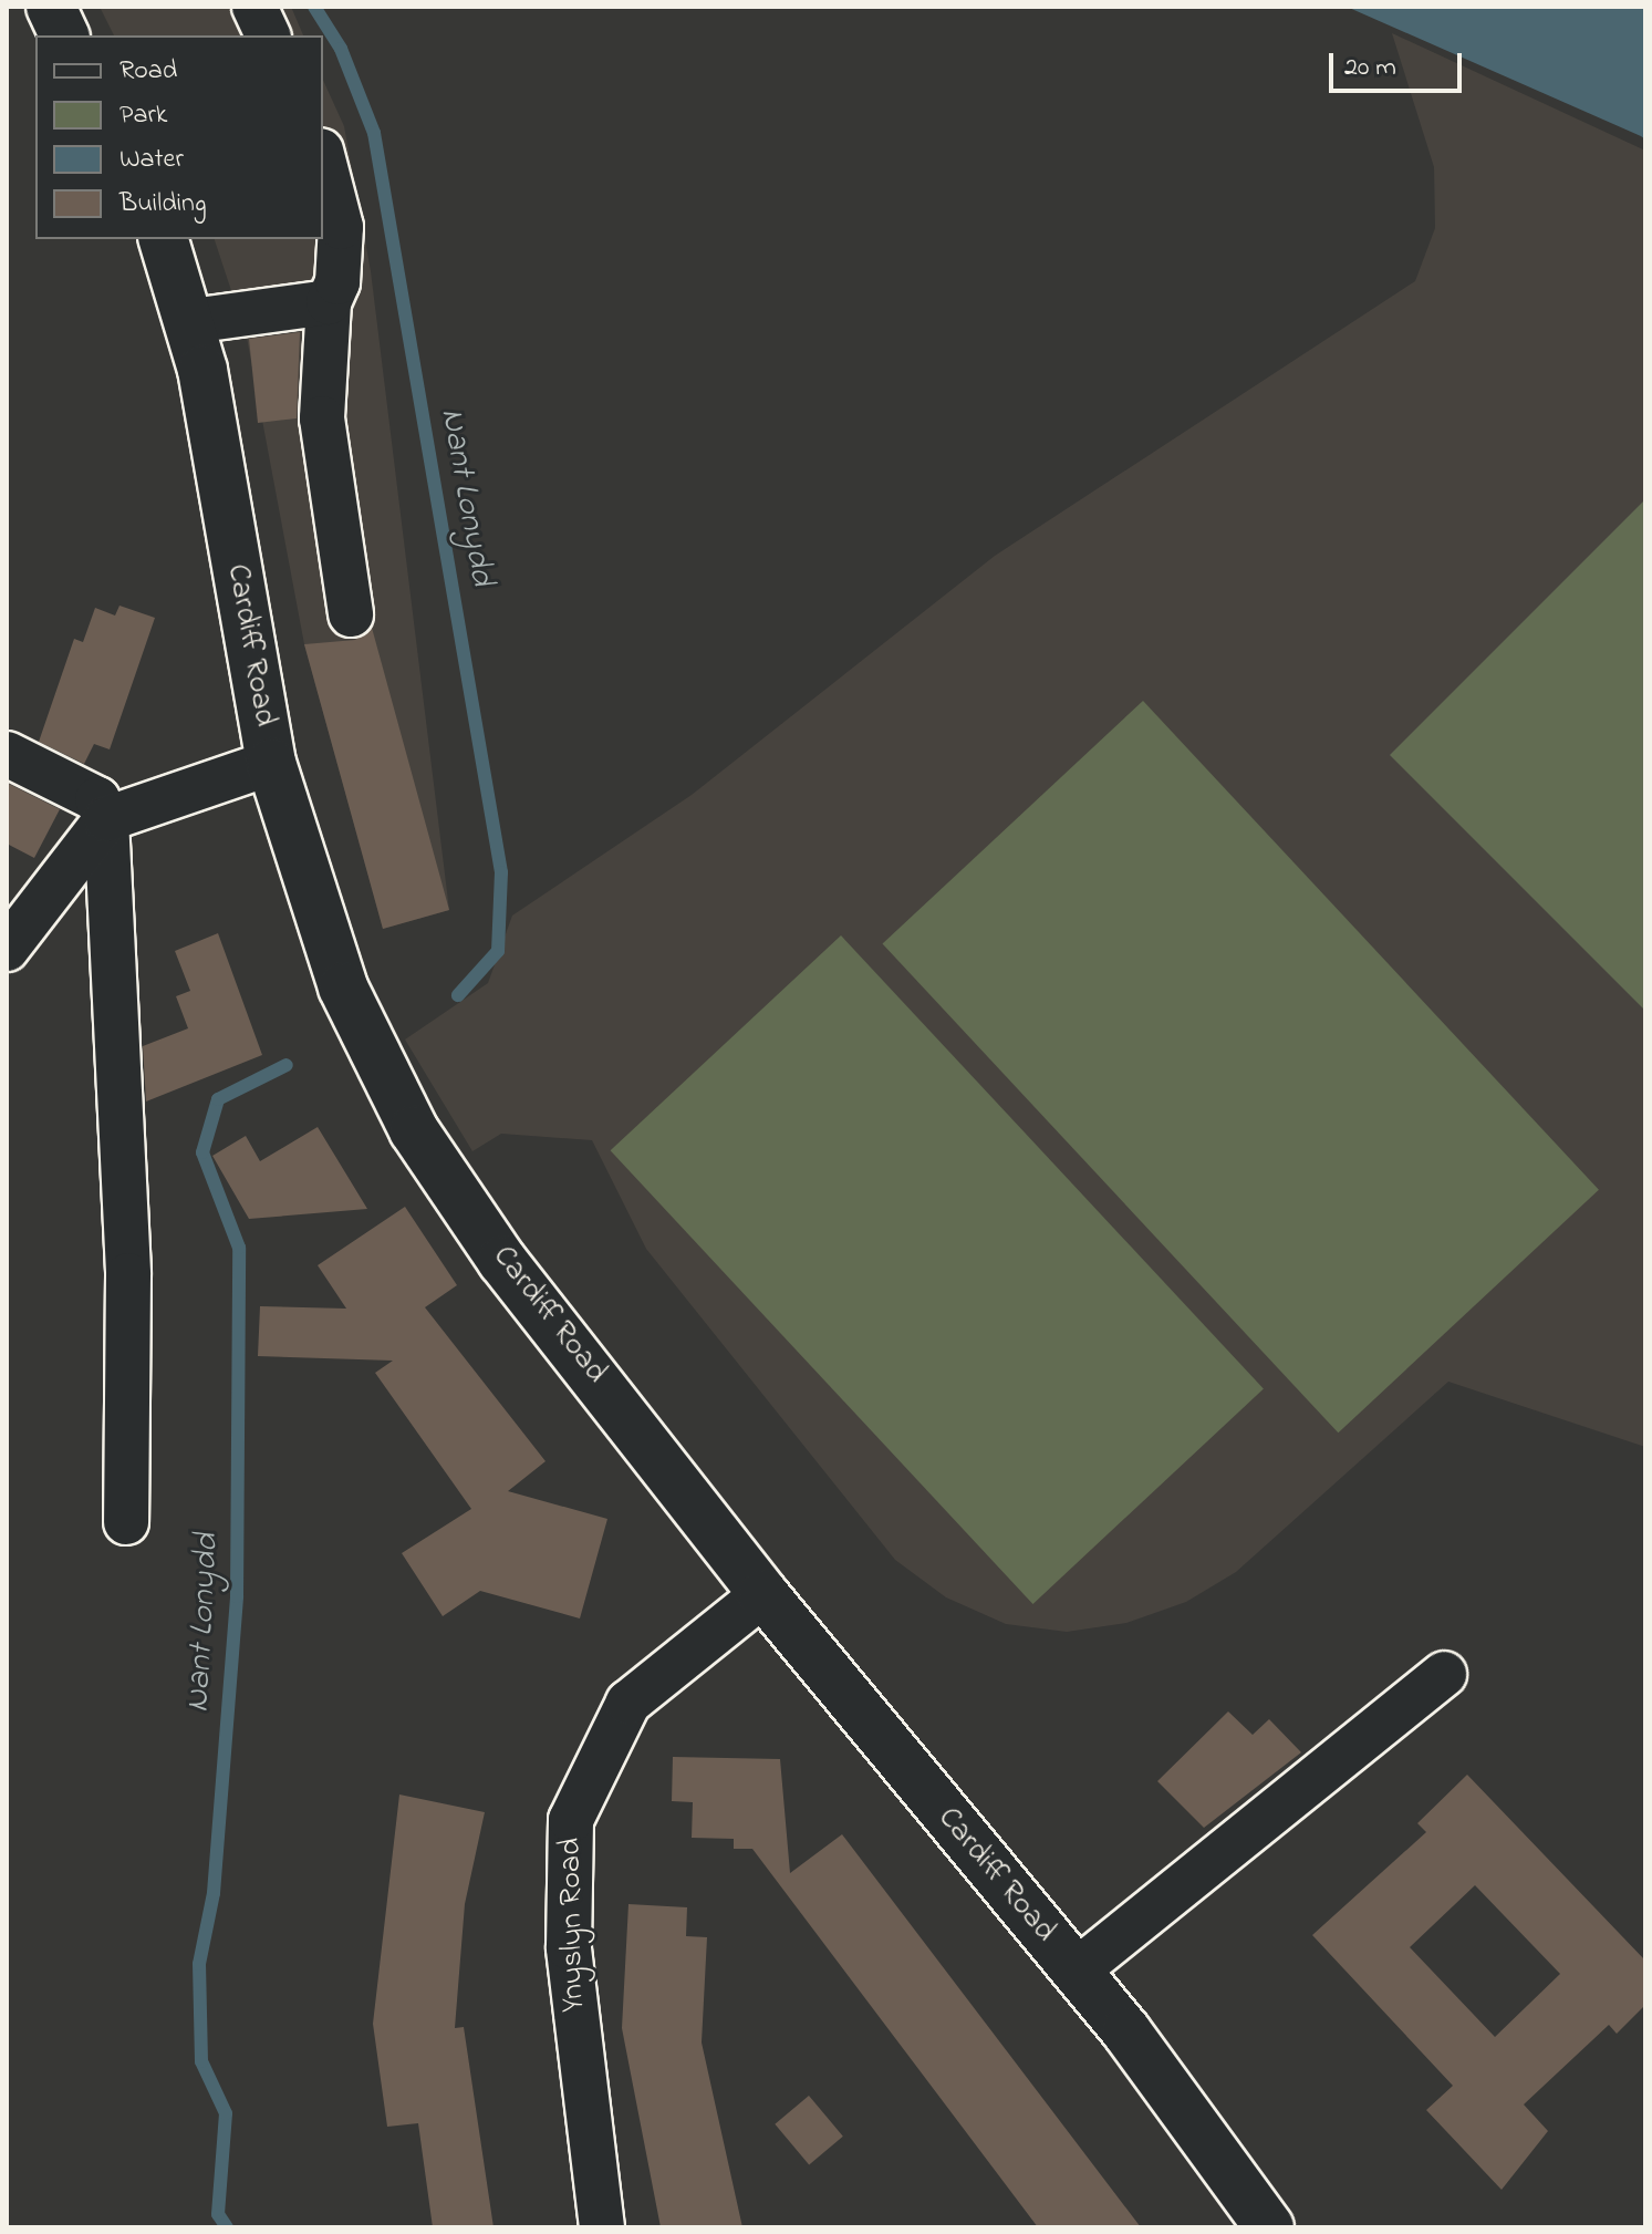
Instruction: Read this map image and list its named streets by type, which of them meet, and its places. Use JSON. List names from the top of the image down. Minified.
{"streets":{"main road":["Cardiff Road"],"street":["Ynyslyn Road"]},"crossings":[["Cardiff Road","Ynyslyn Road"]],"water":["Nant Lonydd"],"legend":["Road","Park","Water","Building"],"scale_bar":"20 m"}
